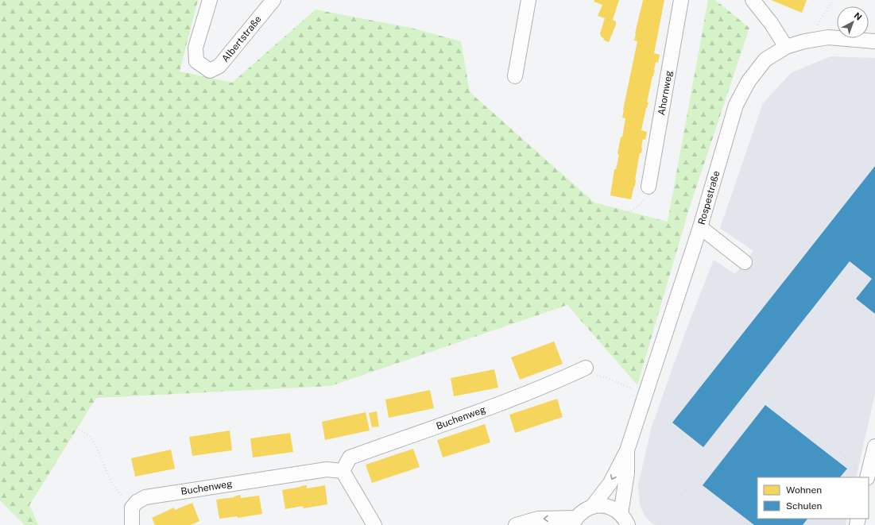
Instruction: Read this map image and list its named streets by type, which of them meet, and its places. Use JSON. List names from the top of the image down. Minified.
{"streets":{"street":["Albertstraße","Ahornweg","Rospestraße","Buchenweg"]},"legend":["Wohnen","Schulen"],"north":"top right"}
